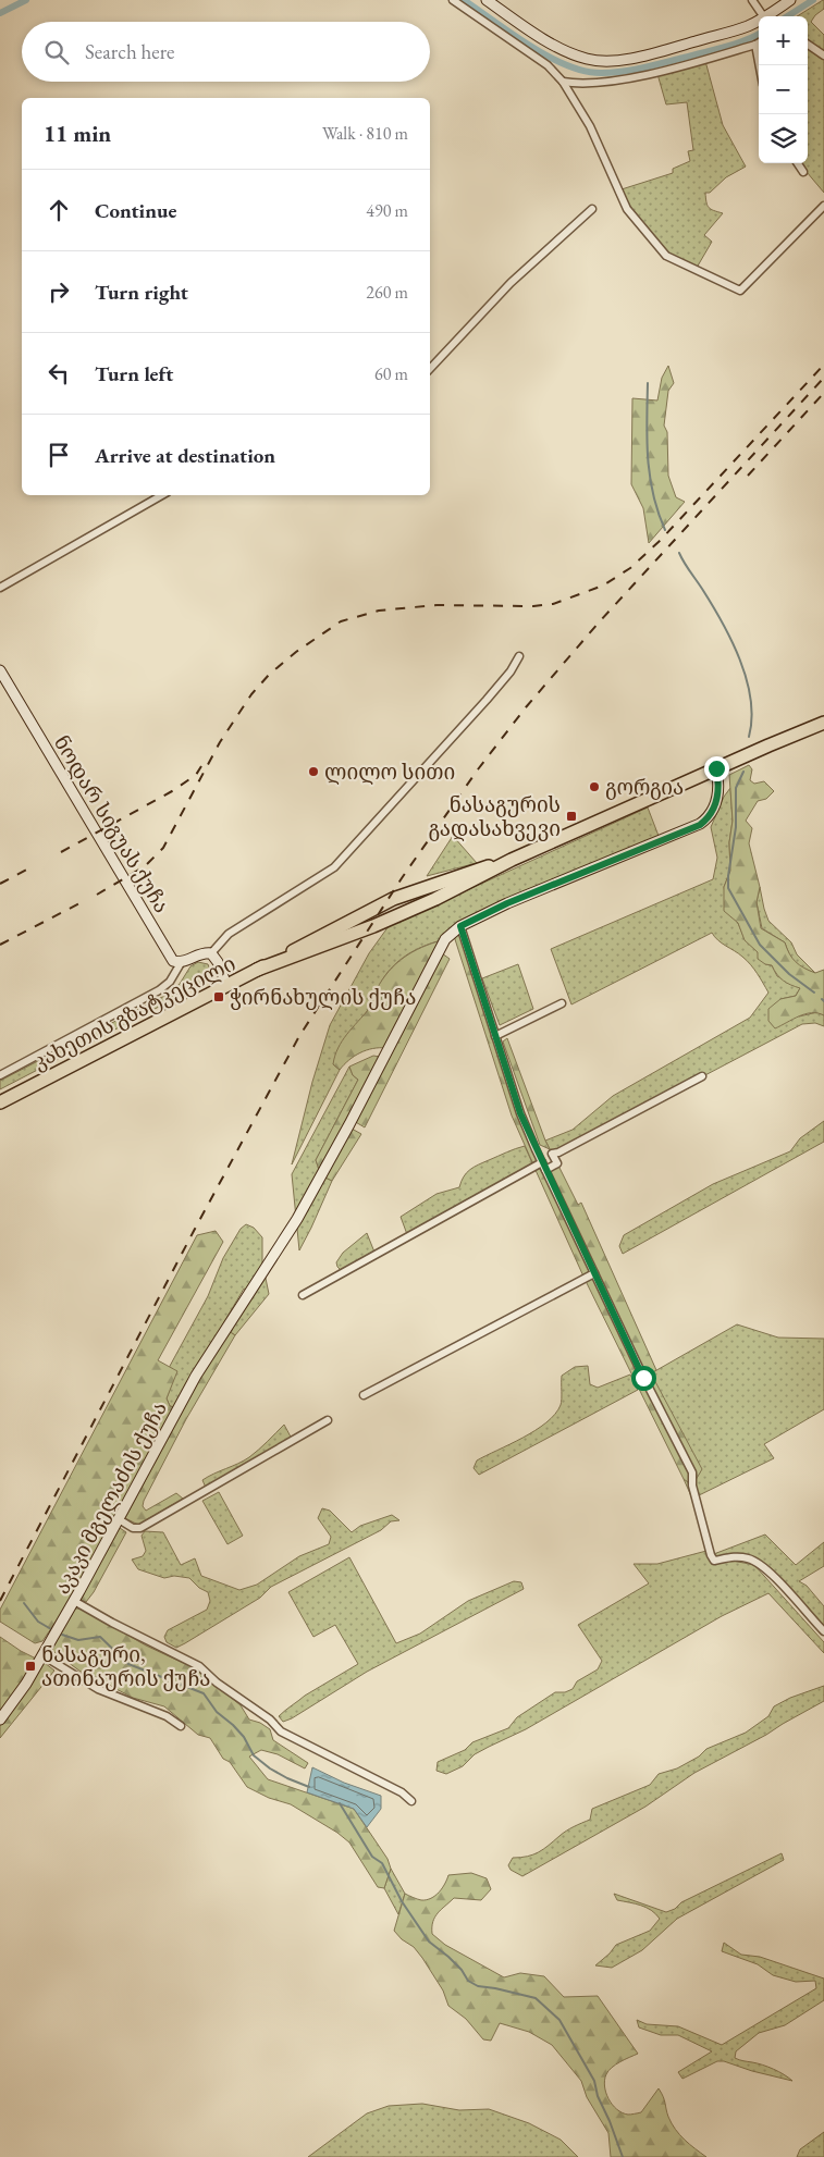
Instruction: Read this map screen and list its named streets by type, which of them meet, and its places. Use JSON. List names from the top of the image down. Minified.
{"streets":{"highway":["კახეთის გზატკეცილი"],"street":["ნოდარ სიგუას ქუჩა","აკაკი მგელაძის ქუჩა"]},"places":{"other":["ლილო სითი","გორგია"],"transit":["ნასაგურის გადასახვევი","ჭირნახულის ქუჩა","ნასაგური, ათინაურის ქუჩა"]},"page":{"map_buttons":["+","−"],"search":"Search here","heading":["11 min","Walk · 810 m"],"list":[["Continue","490 m"],["Turn right","260 m"],["Turn left","60 m"],"Arrive at destination"]}}
